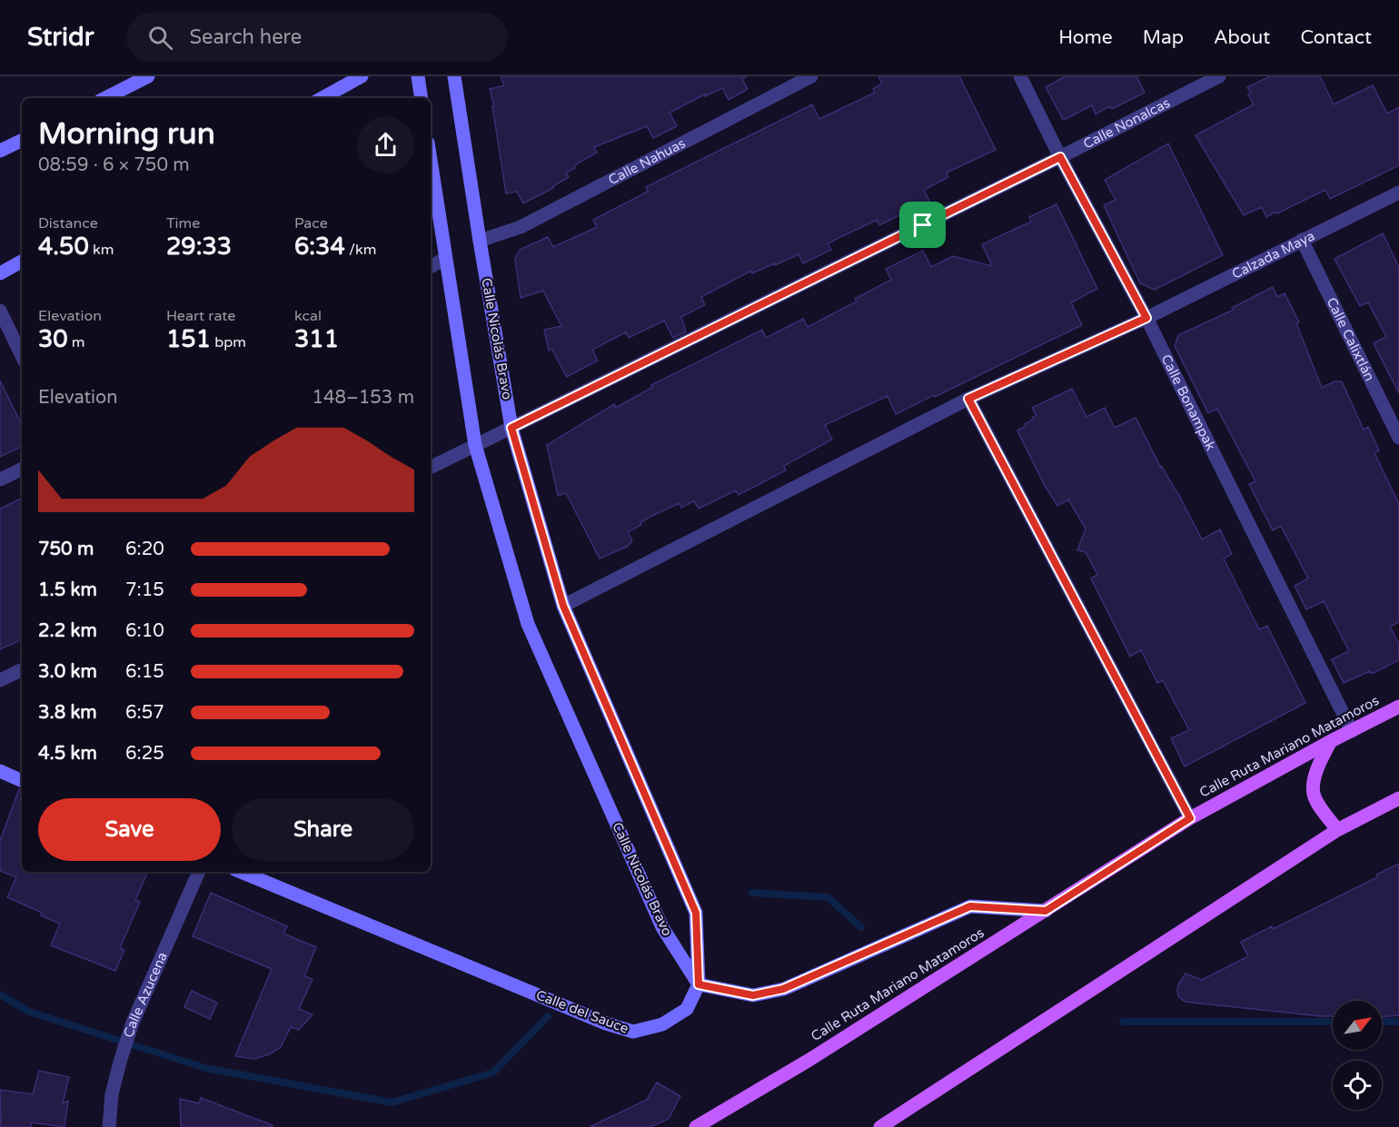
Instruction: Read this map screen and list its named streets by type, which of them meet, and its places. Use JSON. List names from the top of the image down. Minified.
{"streets":{"main road":["Calle Nicolás Bravo","Calle Ruta Mariano Matamoros","Calle del Sauce"],"street":["Calle Nonalcas","Calle Nahuas","Calzada Maya","Calle Calixtlán","Calle Bonampak","Calle Azucena"]},"crossings":[["Calle Nonalcas","Calle Nicolás Bravo"],["Calle Nonalcas","Calle Bonampak"],["Calle Nahuas","Calle Nicolás Bravo"],["Calzada Maya","Calle Nicolás Bravo"],["Calzada Maya","Calle Calixtlán"],["Calzada Maya","Calle Bonampak"],["Calle Nicolás Bravo","Calle del Sauce"],["Calle Bonampak","Calle Ruta Mariano Matamoros"]],"north":"top right","page":{"header":"Stridr","search":"Search here","nav":["Home","Map","About","Contact"],"heading":["Morning run","08:59 · 6 × 750 m"],"stats":[["Distance","4.50 km"],["Time","29:33"],["Pace","6:34 /km"],["Elevation","30 m"],["Heart rate","151 bpm"],["kcal","311"]],"chart":["Elevation","148–153 m"],"list":[{"name":"750 m","note":"6:20"},{"name":"1.5 km","note":"7:15"},{"name":"2.2 km","note":"6:10"},{"name":"3.0 km","note":"6:15"},{"name":"3.8 km","note":"6:57"},{"name":"4.5 km","note":"6:25"}],"buttons":["Save","Share"]}}
